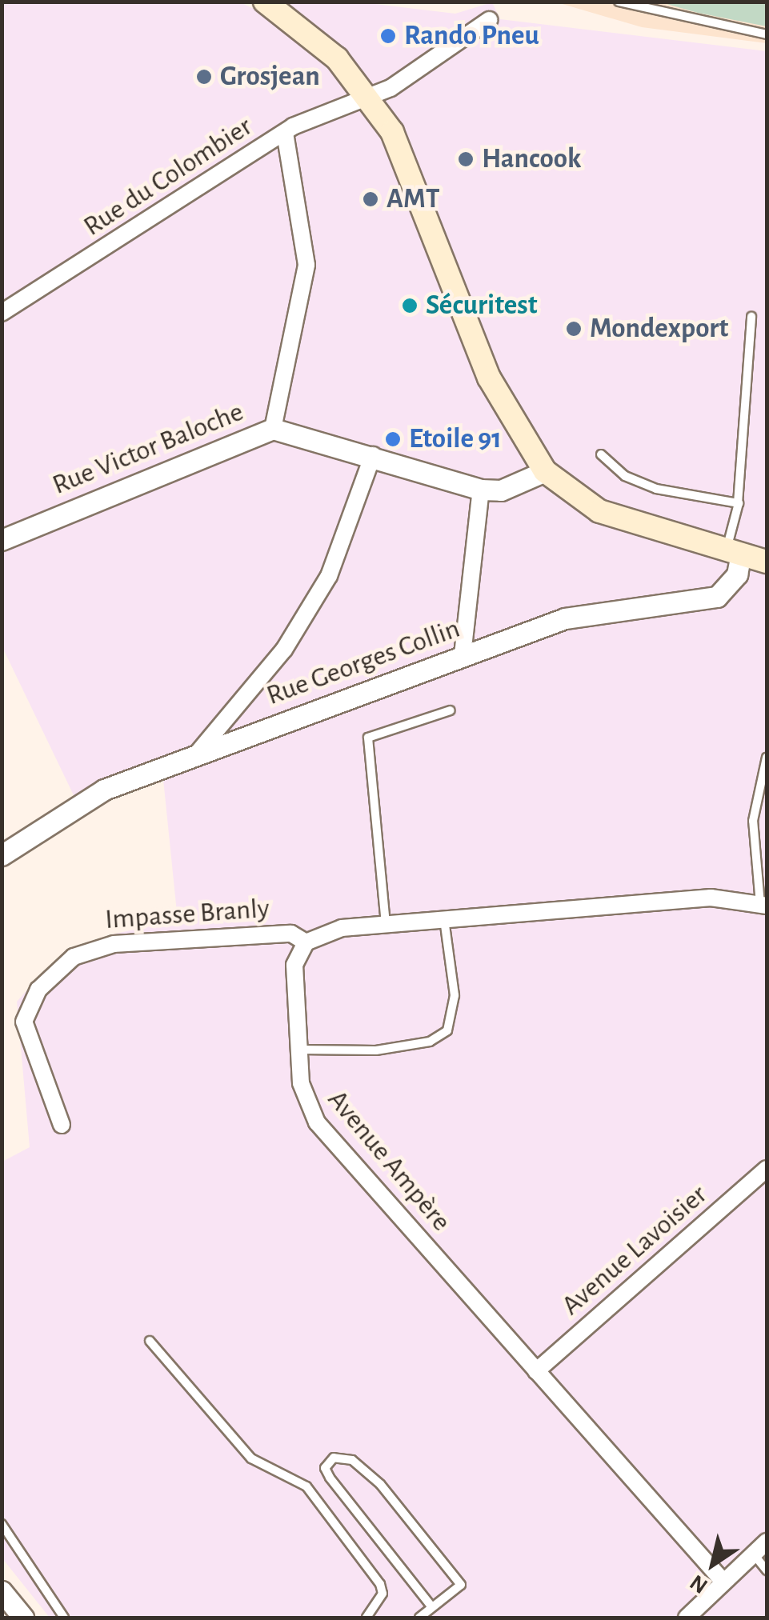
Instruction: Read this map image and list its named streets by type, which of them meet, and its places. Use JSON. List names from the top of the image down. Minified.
{"streets":{"street":["Rue du Colombier","Rue Victor Baloche","Rue Georges Collin","Impasse Branly","Avenue Ampère","Avenue Lavoisier"]},"crossings":[["Impasse Branly","Avenue Ampère"],["Avenue Ampère","Avenue Lavoisier"]],"places":["Rando Pneu","Grosjean","Hancook","AMT","Sécuritest","Mondexport","Etoile 91"],"north":"bottom left"}
